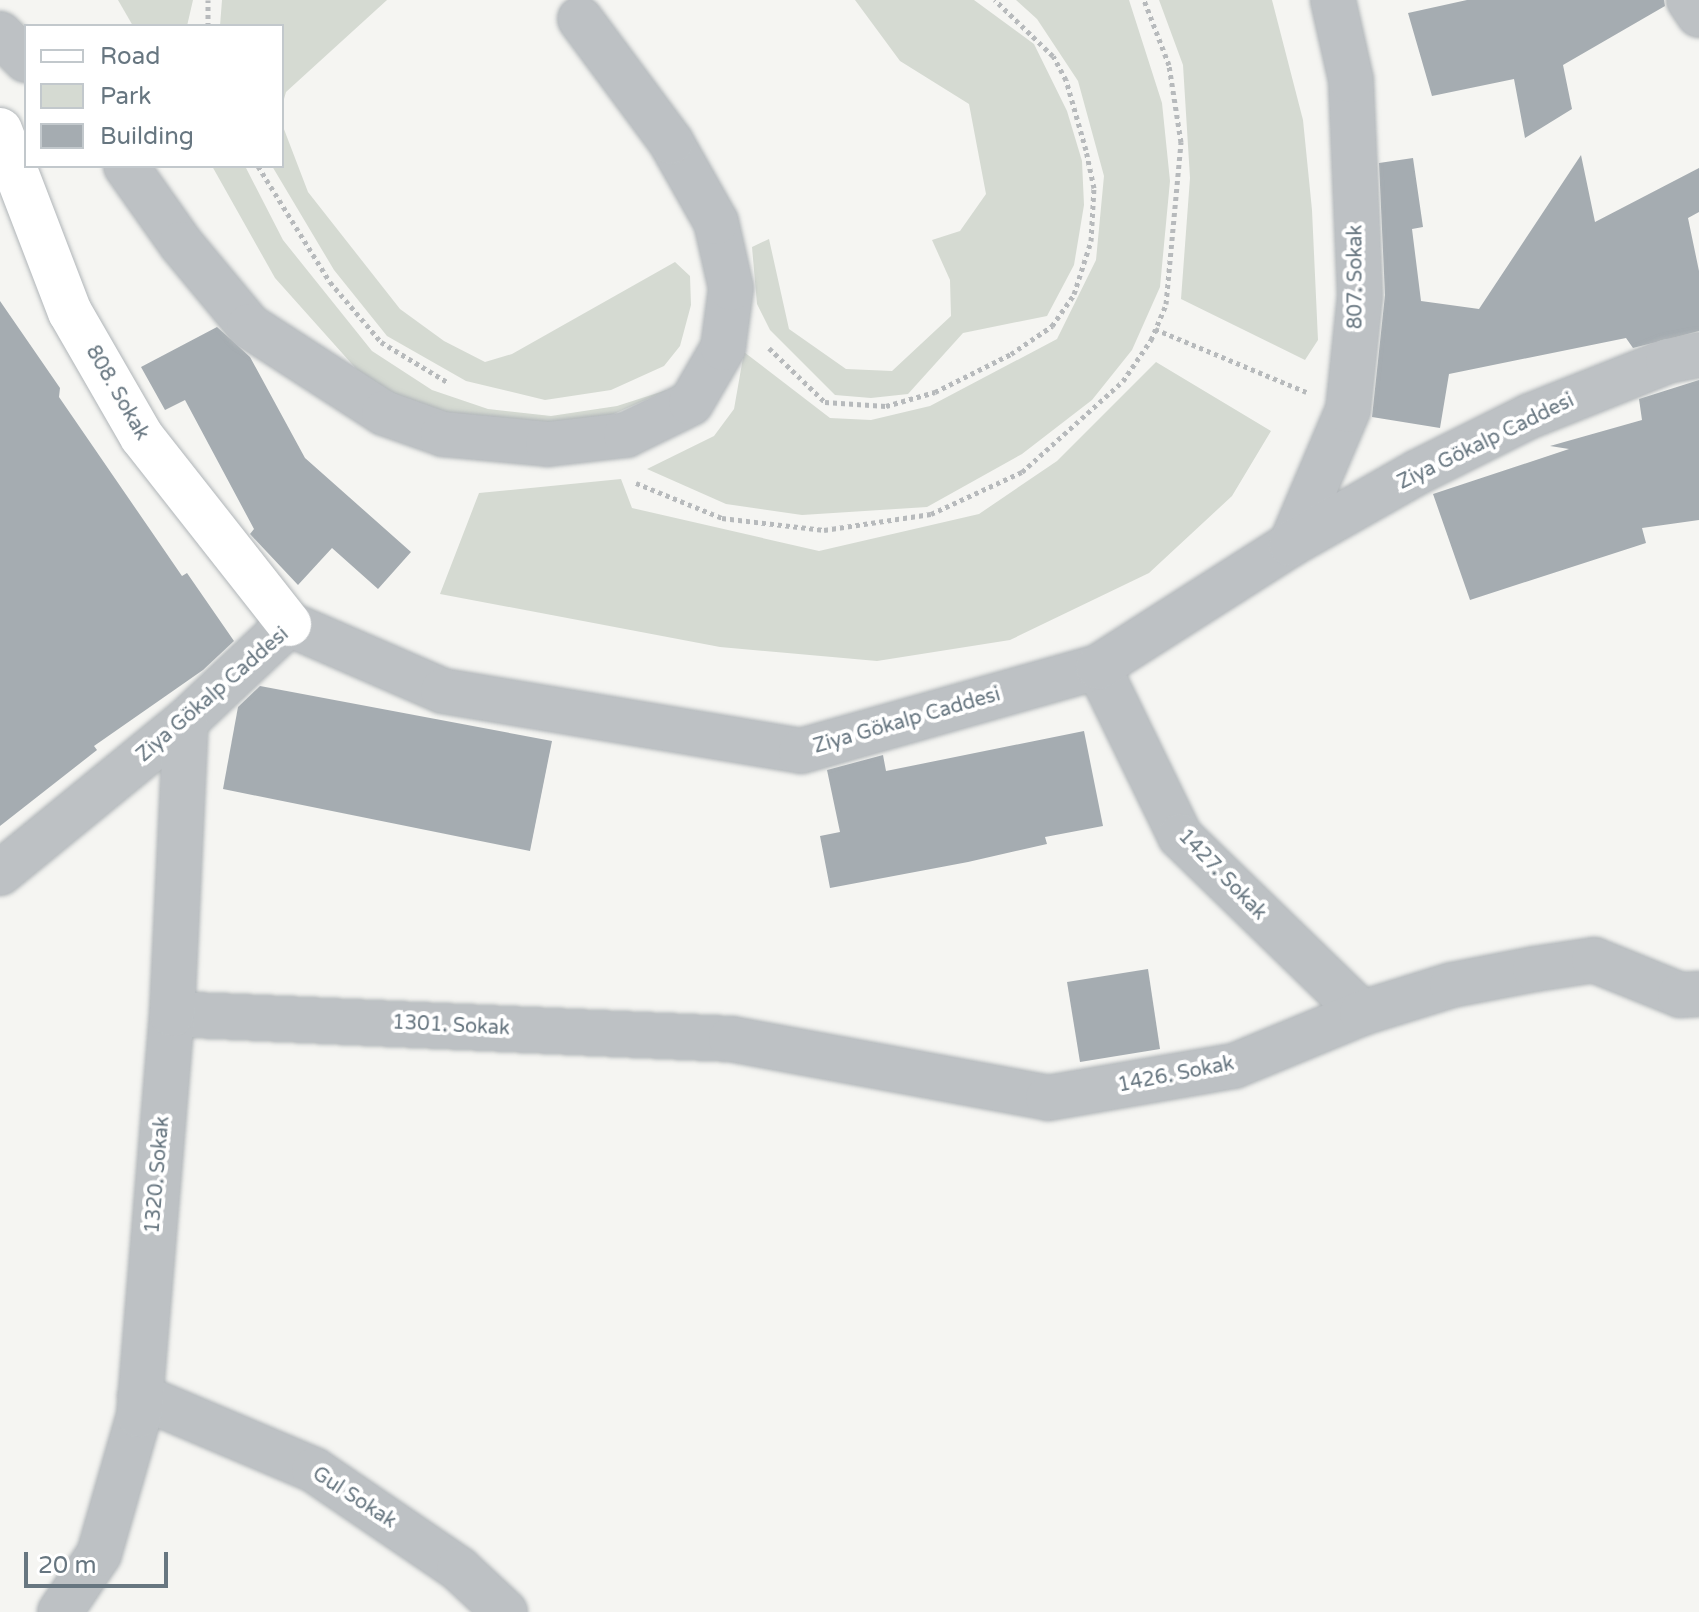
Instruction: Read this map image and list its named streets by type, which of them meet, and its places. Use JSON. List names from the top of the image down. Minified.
{"streets":{"main road":["808. Sokak"],"street":["807. Sokak","Ziya Gökalp Caddesi","1427. Sokak","1301. Sokak","1426. Sokak","1320. Sokak","Gul Sokak"]},"crossings":[["807. Sokak","Ziya Gökalp Caddesi"],["808. Sokak","Ziya Gökalp Caddesi"],["Ziya Gökalp Caddesi","1427. Sokak"],["Ziya Gökalp Caddesi","1320. Sokak"],["1427. Sokak","1426. Sokak"],["1301. Sokak","1426. Sokak"],["1301. Sokak","1320. Sokak"],["1320. Sokak","Gul Sokak"]],"legend":["Road","Park","Building"],"scale_bar":"20 m"}
